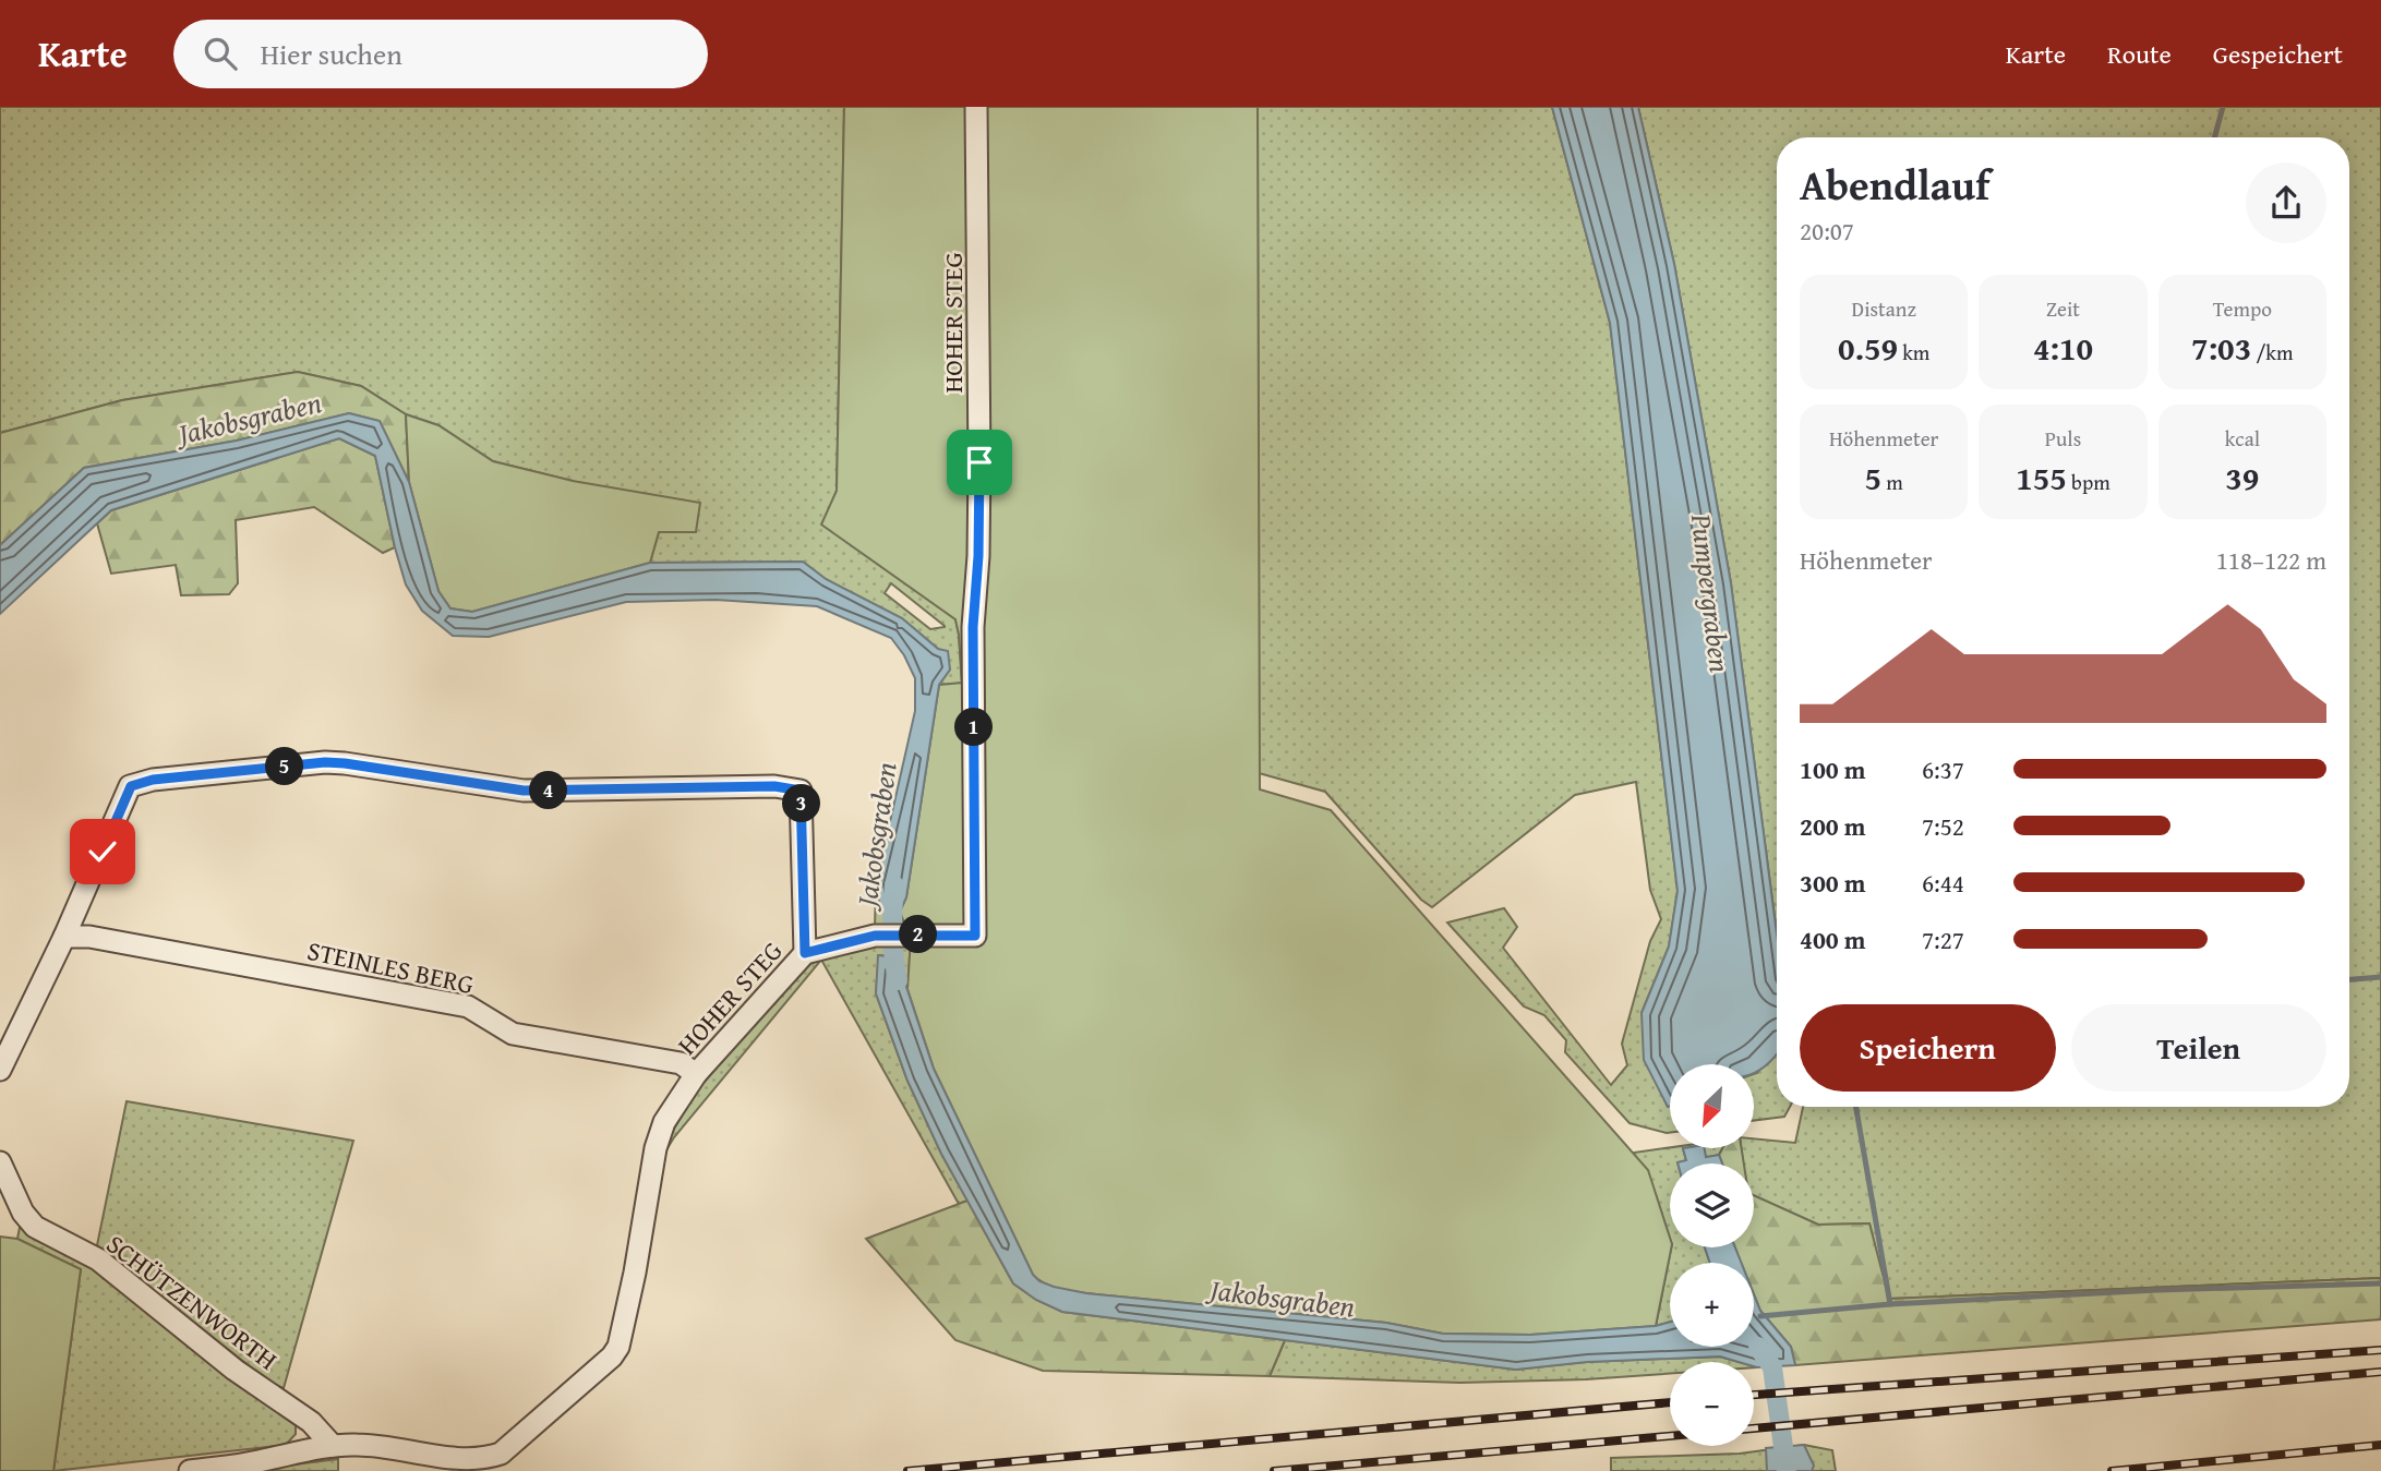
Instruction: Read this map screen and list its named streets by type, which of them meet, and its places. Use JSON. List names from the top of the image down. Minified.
{"streets":{"street":["HOHER STEG","STEINLES BERG","SCHÜTZENWORTH"]},"crossings":[["HOHER STEG","STEINLES BERG"],["HOHER STEG","SCHÜTZENWORTH"]],"water":["Jakobsgraben","Pumpergraben"],"north":"bottom left","page":{"header":"Karte","search":"Hier suchen","nav":["Karte","Route","Gespeichert"],"heading":["Abendlauf","20:07"],"stats":[["Distanz","0.59 km"],["Zeit","4:10"],["Tempo","7:03 /km"],["Höhenmeter","5 m"],["Puls","155 bpm"],["kcal","39"]],"chart":["Höhenmeter","118–122 m"],"pins":["1","5","4","3","2"],"list":[{"name":"100 m","note":"6:37"},{"name":"200 m","note":"7:52"},{"name":"300 m","note":"6:44"},{"name":"400 m","note":"7:27"}],"buttons":["Speichern","Teilen"],"map_buttons":["+","−"]}}
